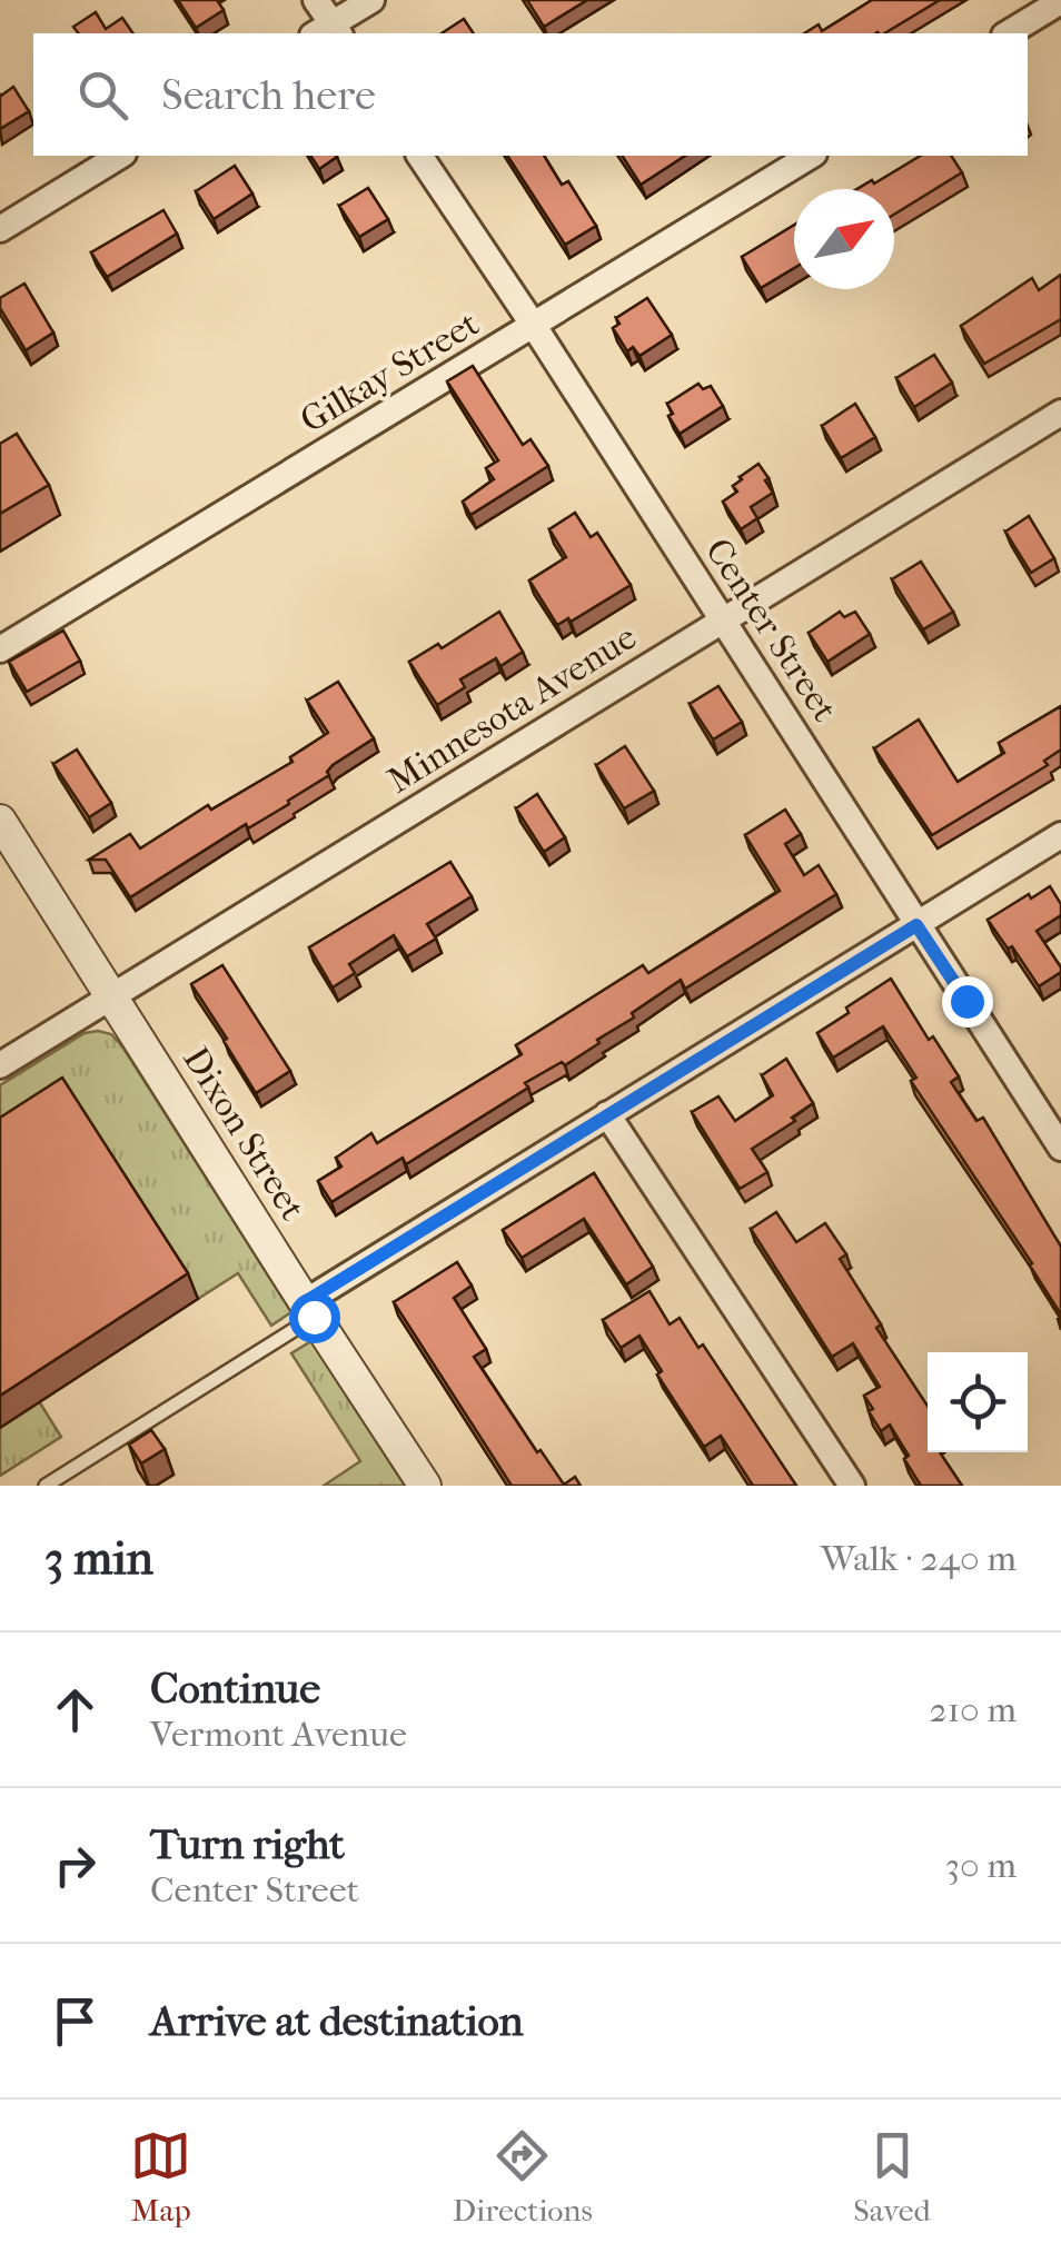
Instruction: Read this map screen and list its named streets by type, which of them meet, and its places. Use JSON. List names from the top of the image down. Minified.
{"streets":{"street":["Gilkay Street","Center Street","Minnesota Avenue","Dixon Street"]},"crossings":[["Gilkay Street","Center Street"],["Center Street","Minnesota Avenue"],["Minnesota Avenue","Dixon Street"]],"north":"top right","page":{"search":"Search here","heading":["3 min","Walk · 240 m"],"list":[["Continue","Vermont Avenue","210 m"],["Turn right","Center Street","30 m"],"Arrive at destination"],"nav":["Map","Directions","Saved"]}}
